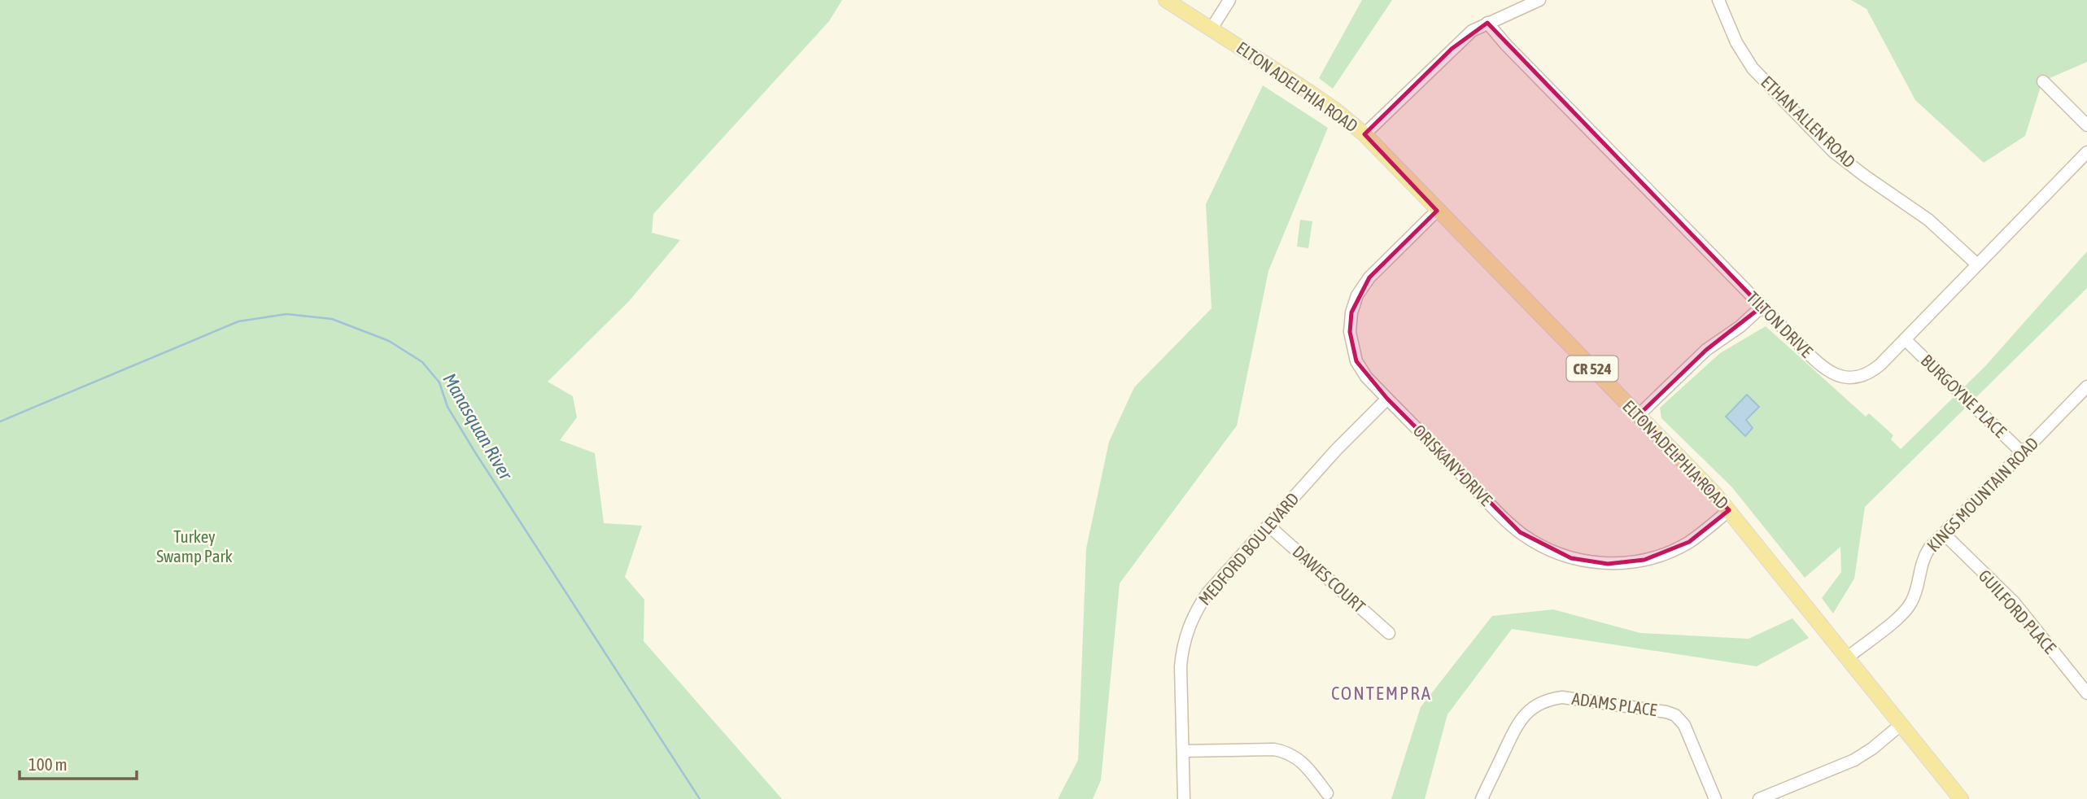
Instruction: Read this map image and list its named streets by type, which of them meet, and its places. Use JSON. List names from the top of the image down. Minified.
{"streets":{"main road":["ELTON ADELPHIA ROAD","CR 524"],"street":["ETHAN ALLEN ROAD","TILTON DRIVE","BURGOYNE PLACE","ORISKANY DRIVE","KINGS MOUNTAIN ROAD","MEDFORD BOULEVARD","DAWES COURT","GUILFORD PLACE","ADAMS PLACE"]},"crossings":[["ELTON ADELPHIA ROAD","ORISKANY DRIVE"],["ELTON ADELPHIA ROAD","KINGS MOUNTAIN ROAD"],["ETHAN ALLEN ROAD","TILTON DRIVE"],["TILTON DRIVE","BURGOYNE PLACE"],["BURGOYNE PLACE","KINGS MOUNTAIN ROAD"],["ORISKANY DRIVE","MEDFORD BOULEVARD"],["KINGS MOUNTAIN ROAD","GUILFORD PLACE"],["MEDFORD BOULEVARD","DAWES COURT"]],"districts":["CONTEMPRA"],"water":["Manasquan River"],"parks":["Turkey Swamp Park"],"scale_bar":"100 m"}
